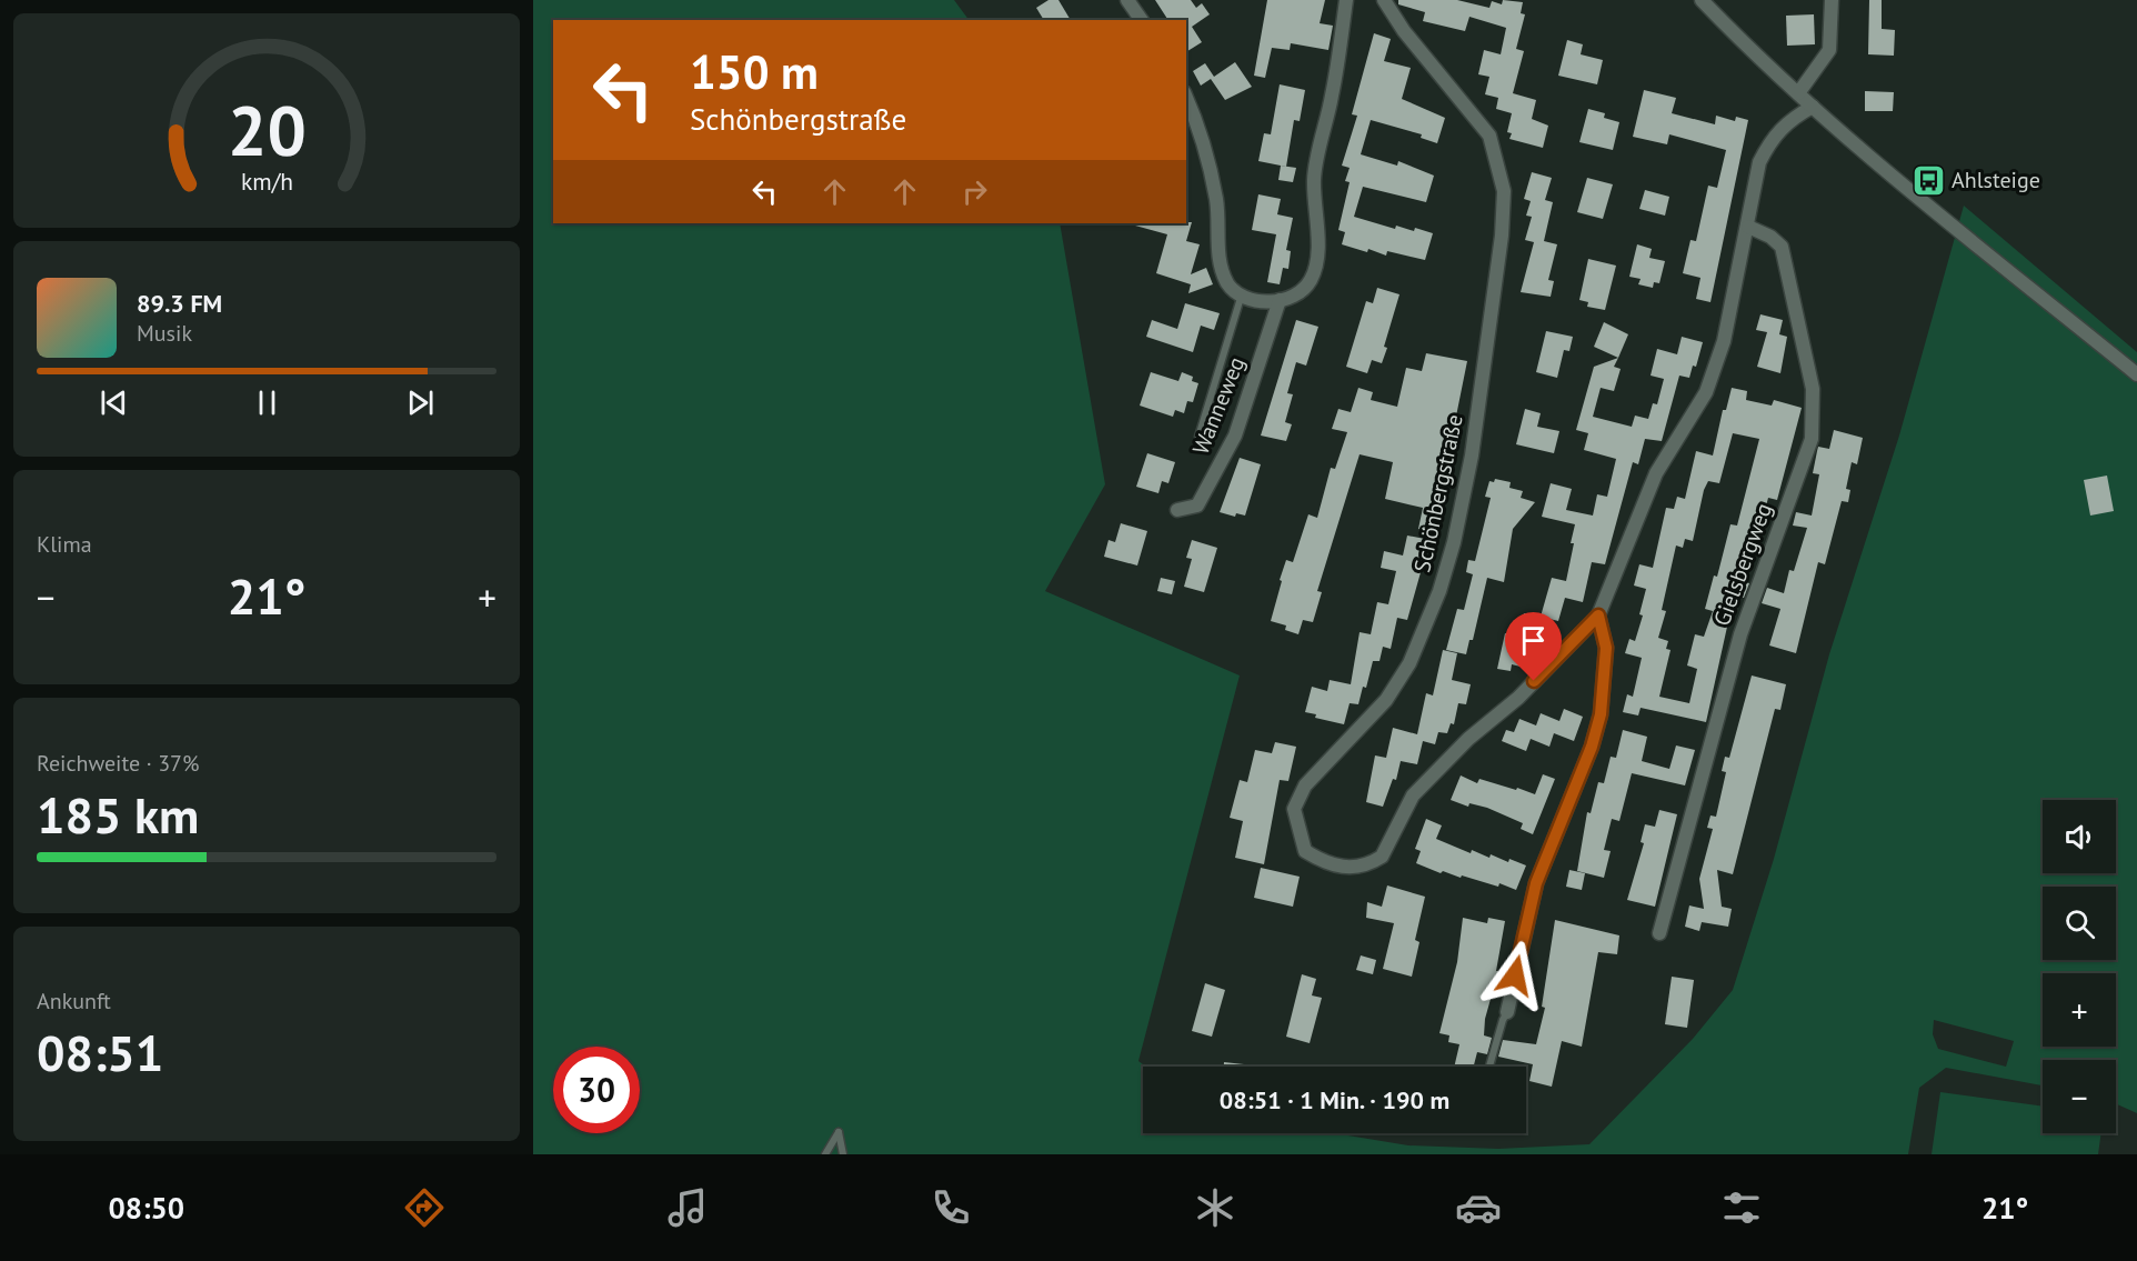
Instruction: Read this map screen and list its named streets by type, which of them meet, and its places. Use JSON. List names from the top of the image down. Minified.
{"streets":{"street":["Wanneweg","Schönbergstraße","Gielsbergweg"]},"crossings":[["Schönbergstraße","Gielsbergweg"]],"places":{"bus stop":["Ahlsteige"]},"page":{"turn":["150 m","Schönbergstraße"],"song":["89.3 FM","Musik"],"tile":["Klima",["Reichweite · 37%","185 km"],["Ankunft","08:51"]],"heat":["−","21°","+"],"map_buttons":["+","−"],"limit":"30","trip":"08:51 · 1 Min. · 190 m","tabs":["08:50","21°"],"gauge":["20","km/h"]}}
